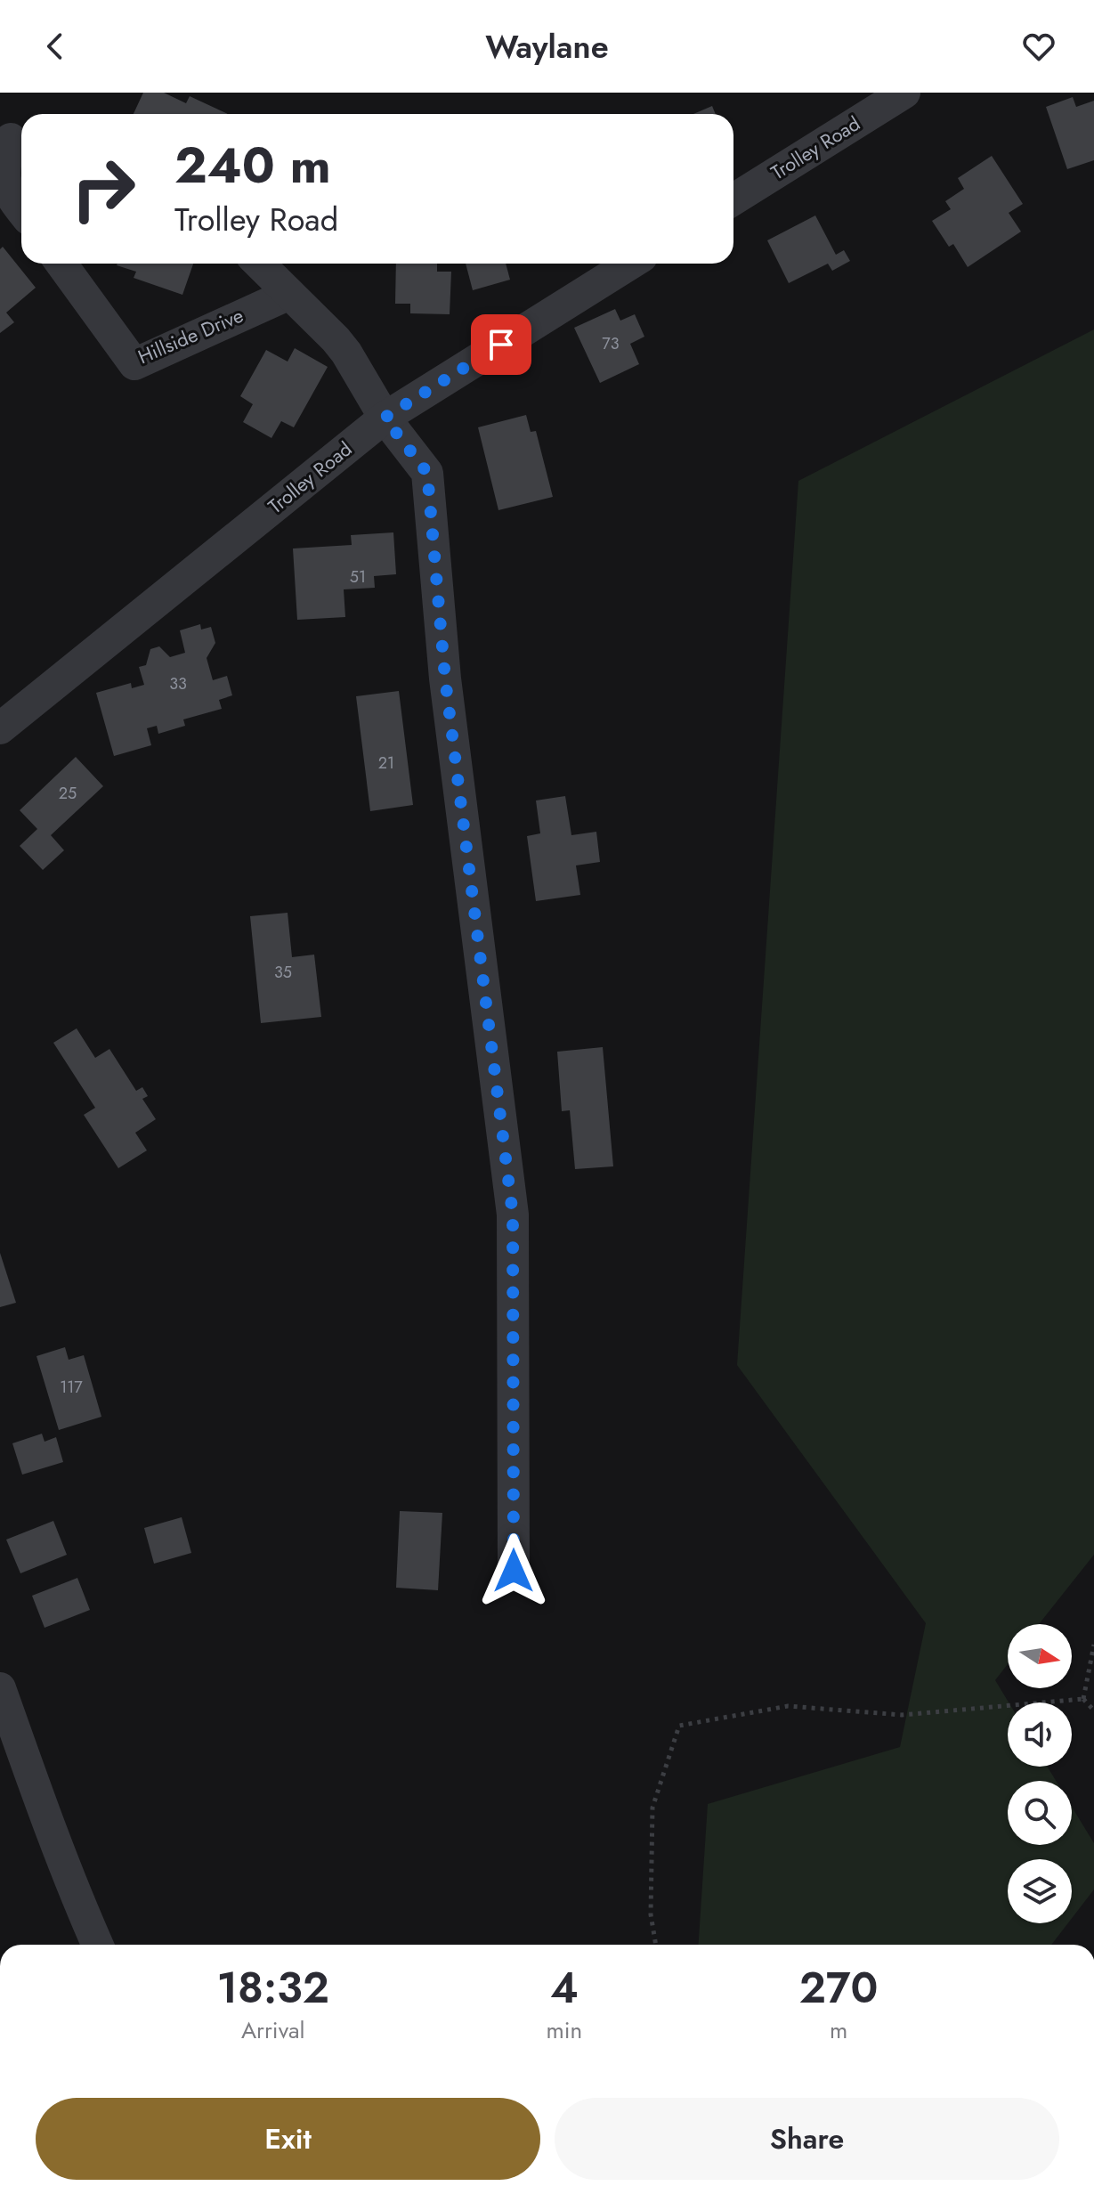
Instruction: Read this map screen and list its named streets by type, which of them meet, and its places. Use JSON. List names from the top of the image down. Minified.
{"streets":{"street":["Trolley Road","Hillside Drive"]},"house_numbers":["73","51","33","21","25","35","117"],"north":"right","page":{"header":"Waylane","turn":["240 m","Trolley Road"],"eta":["18:32","Arrival","4","min","270","m"],"buttons":["Exit","Share"]}}
